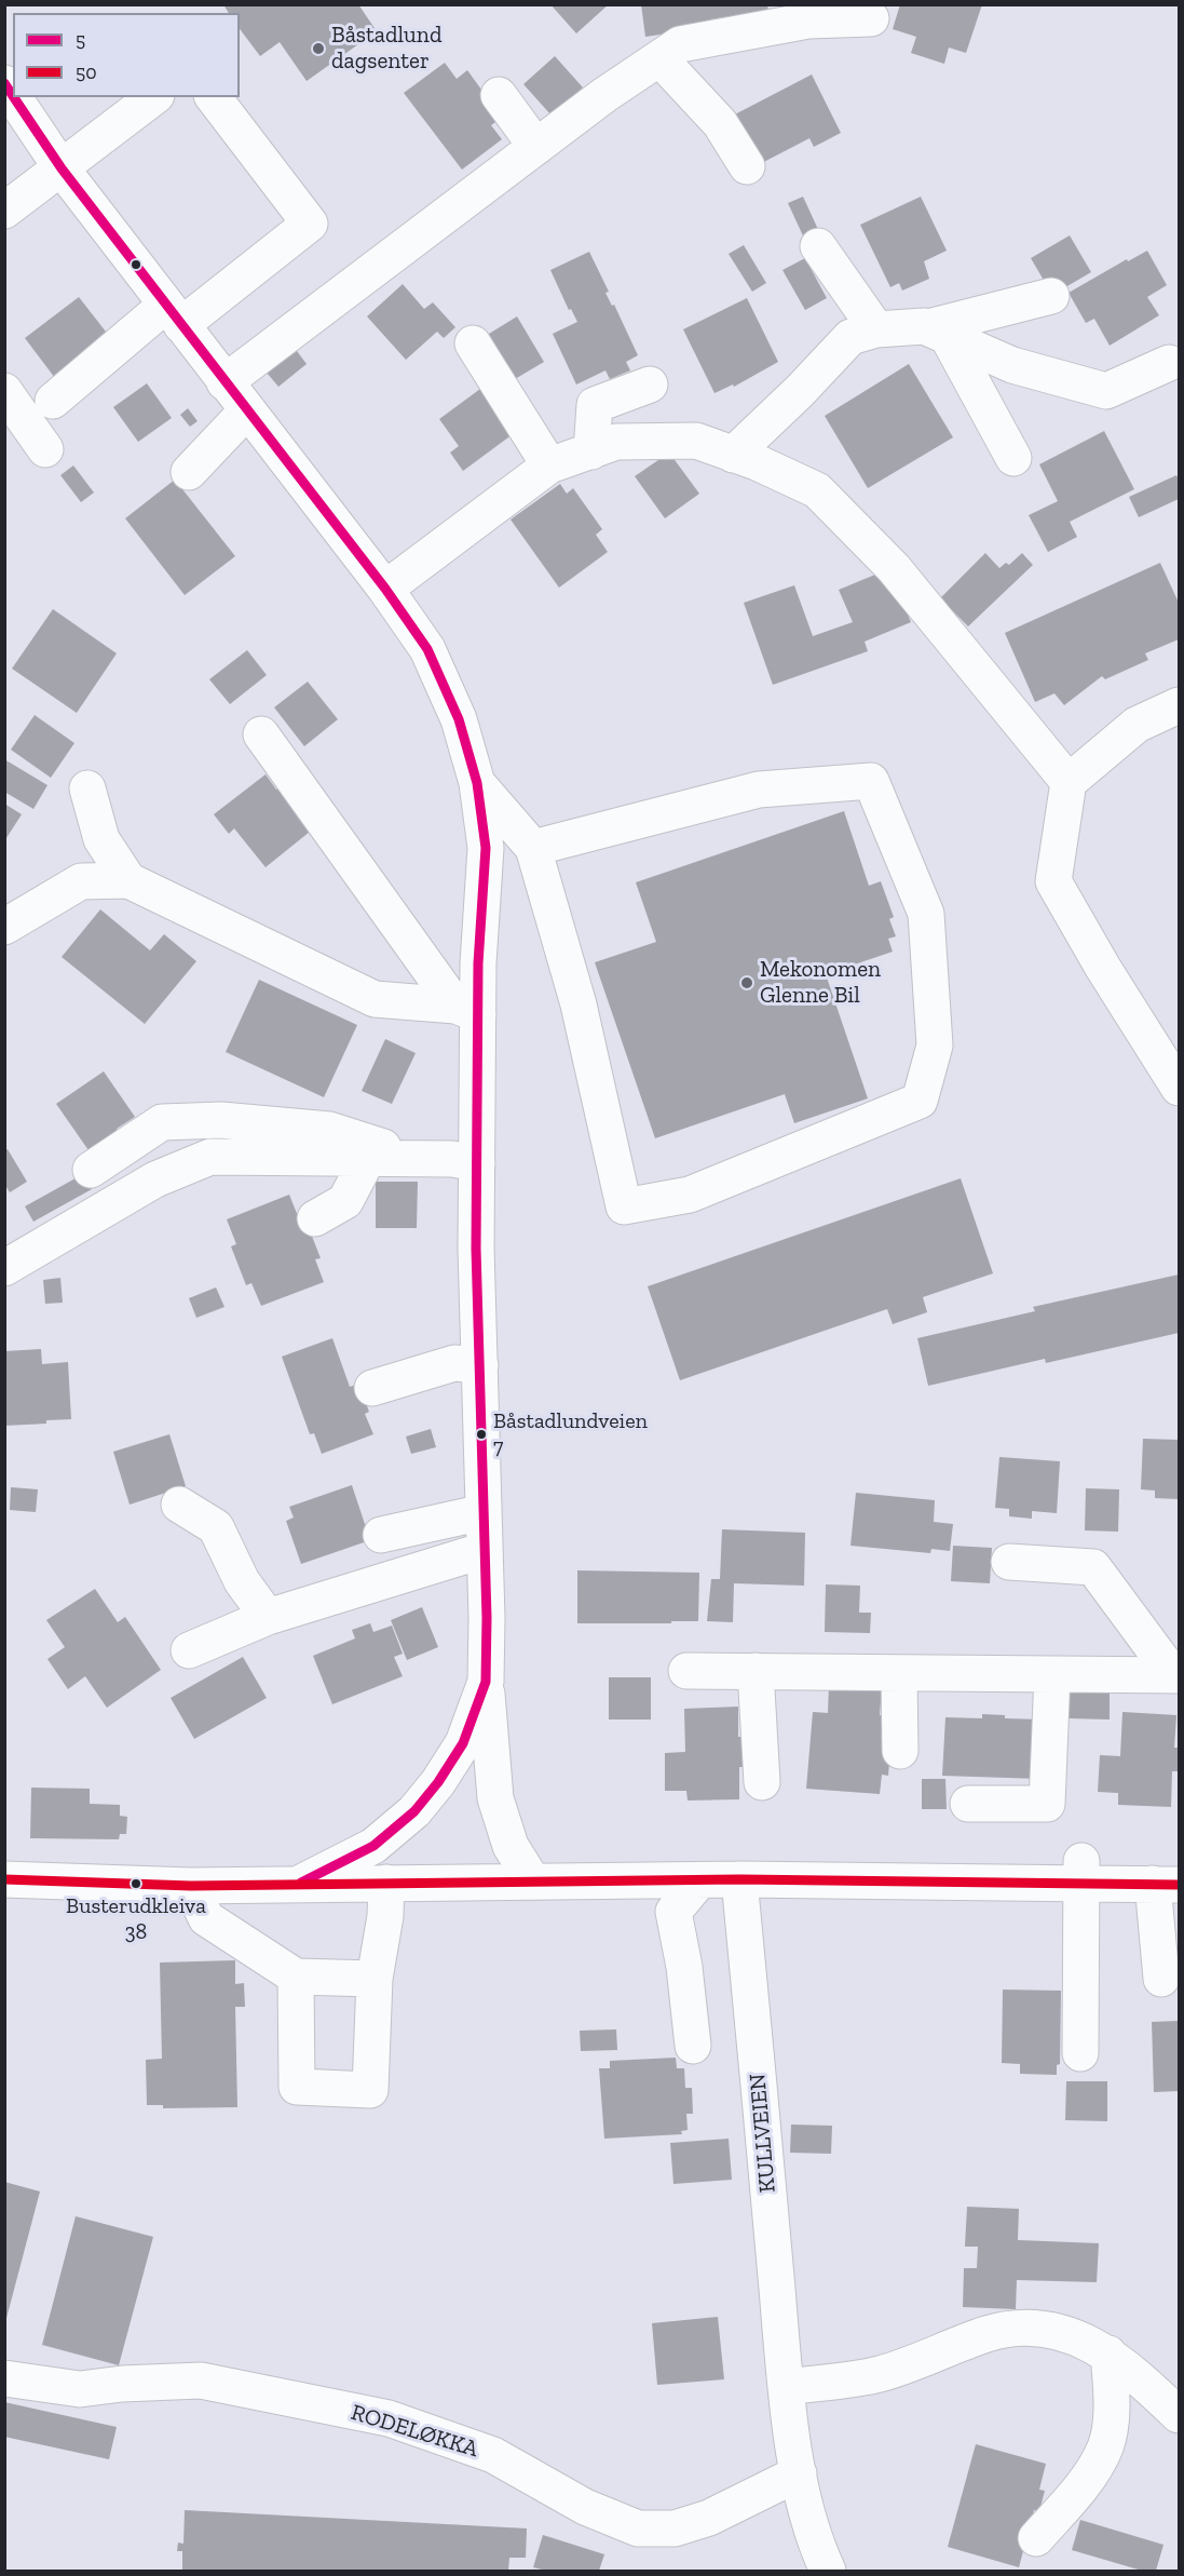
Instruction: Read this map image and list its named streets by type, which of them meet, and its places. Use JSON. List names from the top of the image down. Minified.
{"streets":{"street":["KULLVEIEN","RODELØKKA"]},"crossings":[["KULLVEIEN","RODELØKKA"]],"places":["Båstadlund dagsenter","Mekonomen Glenne Bil","Båstadlundveien 7","Busterudkleiva 38"],"lines":["transit line 5","transit line 50"],"legend":["5","50"]}
